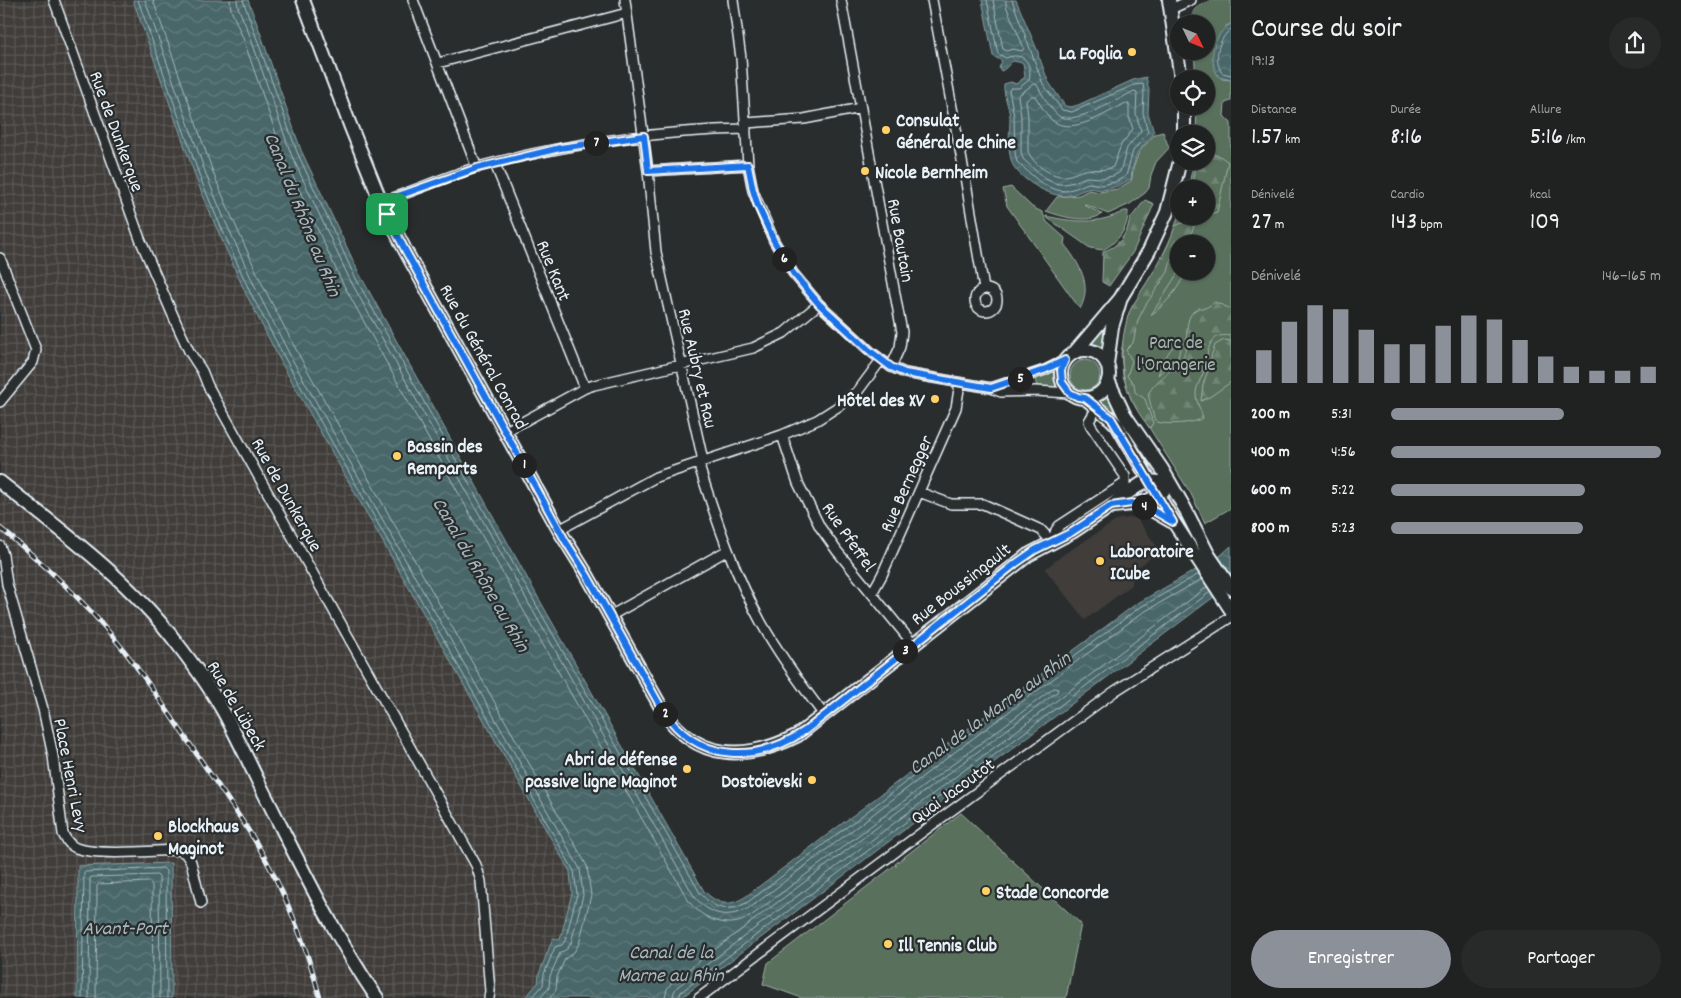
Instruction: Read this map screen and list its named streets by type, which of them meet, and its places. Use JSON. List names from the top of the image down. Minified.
{"streets":{"main road":["Rue du Général Conrad","Rue Boussingault","Rue de Lübeck"],"street":["Rue de Dunkerque","Rue Bautain","Rue Kant","Rue Aubry et Rau","Rue Bernegger","Rue Pfeffel","Place Henri Levy","Quai Jacoutot"]},"crossings":[["Rue du Général Conrad","Rue Aubry et Rau"],["Rue du Général Conrad","Rue Boussingault"],["Rue Aubry et Rau","Rue Boussingault"],["Rue Bernegger","Rue Pfeffel"],["Rue Pfeffel","Rue Boussingault"]],"water":["Canal du Rhône au Rhin","Canal de la Marne au Rhin","Avant-Port"],"parks":["Parc de l'Orangerie"],"places":["La Foglia","Consulat Général de Chine","Nicole Bernheim","Hôtel des XV","Bassin des Remparts","Laboratoire ICube","Abri de défense passive ligne Maginot","Dostoïevski","Blockhaus Maginot","Stade Concorde","Ill Tennis Club"],"north":"bottom right","page":{"heading":["Course du soir","19:13"],"map_buttons":["+","−"],"stats":[["Distance","1.57 km"],["Durée","8:16"],["Allure","5:16 /km"],["Dénivelé","27 m"],["Cardio","143 bpm"],["kcal","109"]],"pins":["7","6","5","1","4","3","2"],"chart":["Dénivelé","146–165 m"],"list":[{"name":"200 m","note":"5:31"},{"name":"400 m","note":"4:56"},{"name":"600 m","note":"5:22"},{"name":"800 m","note":"5:23"}],"buttons":["Enregistrer","Partager"]}}
